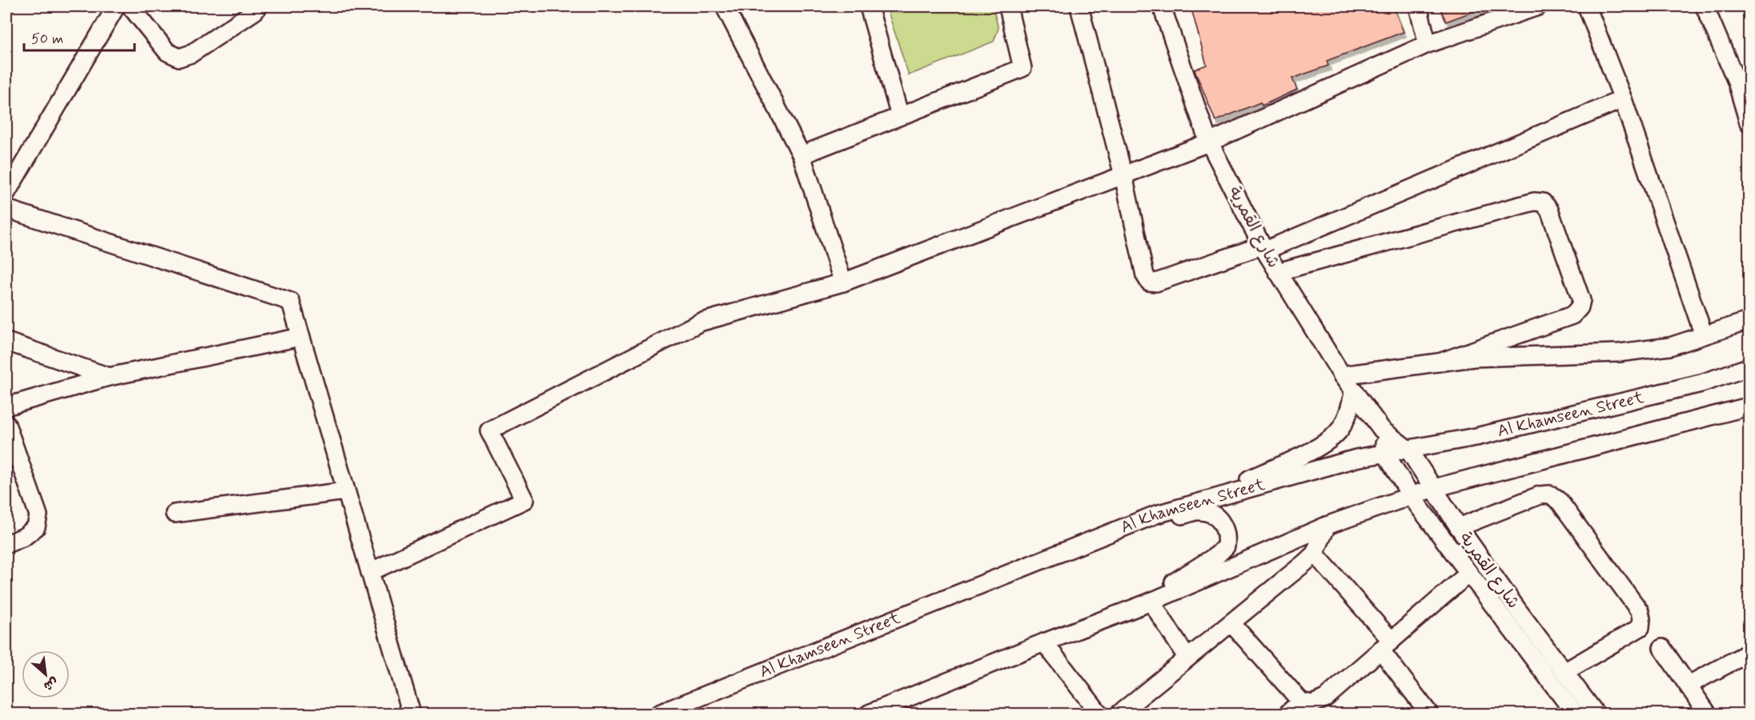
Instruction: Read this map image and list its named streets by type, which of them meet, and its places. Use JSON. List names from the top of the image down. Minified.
{"streets":{"street":["شارع القمرية","Al Khamseen Street"]},"crossings":[["شارع القمرية","Al Khamseen Street"]],"scale_bar":"50 m","north":"bottom right"}
